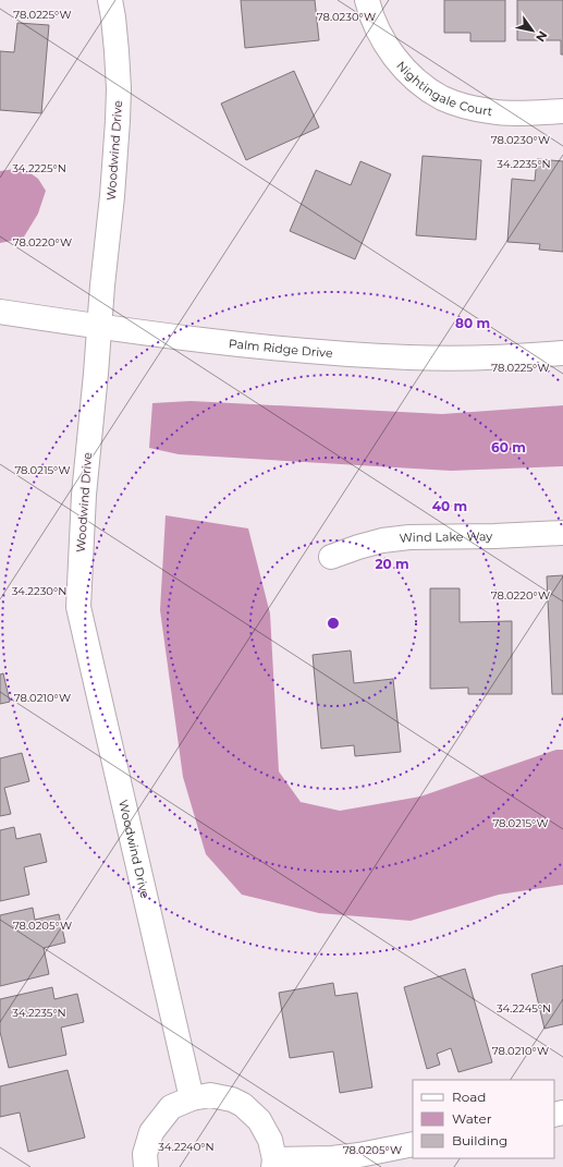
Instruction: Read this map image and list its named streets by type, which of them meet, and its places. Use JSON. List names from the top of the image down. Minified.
{"streets":{"street":["Nightingale Court","Woodwind Drive","Palm Ridge Drive","Wind Lake Way"]},"crossings":[["Woodwind Drive","Palm Ridge Drive"]],"legend":["Road","Water","Building"],"north":"bottom right","coordinates":["78.0225°W","78.0230°W","34.2235°N","34.2225°N","78.0220°W","78.0215°W","34.2230°N","78.0210°W","78.0205°W","34.2245°N","34.2240°N"],"rings":["80 m","60 m","40 m","20 m"]}
